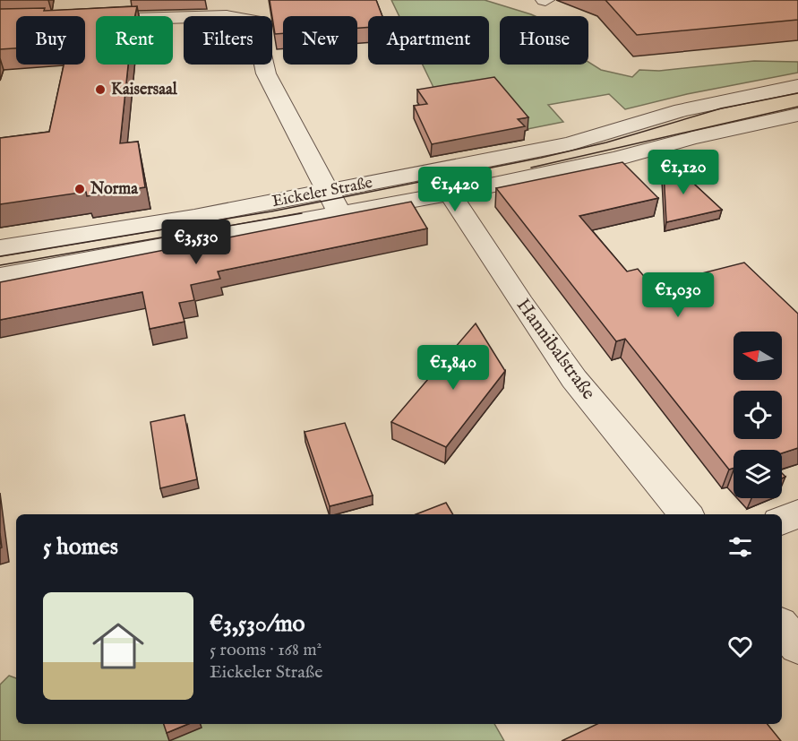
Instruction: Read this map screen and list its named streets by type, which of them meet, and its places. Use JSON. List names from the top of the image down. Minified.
{"streets":{"street":["Eickeler Straße","Hannibalstraße"]},"crossings":[["Eickeler Straße","Hannibalstraße"]],"places":["Kaisersaal","Norma"],"north":"left","page":{"chip":["Buy","Rent","Filters","New","Apartment","House"],"price":["€1,120","€1,420","€3,530","€1,030","€1,840"],"heading":"5 homes","list":[{"name":"€3,530/mo","note":"5 rooms · 168 m² · Eickeler Straße"}]}}
